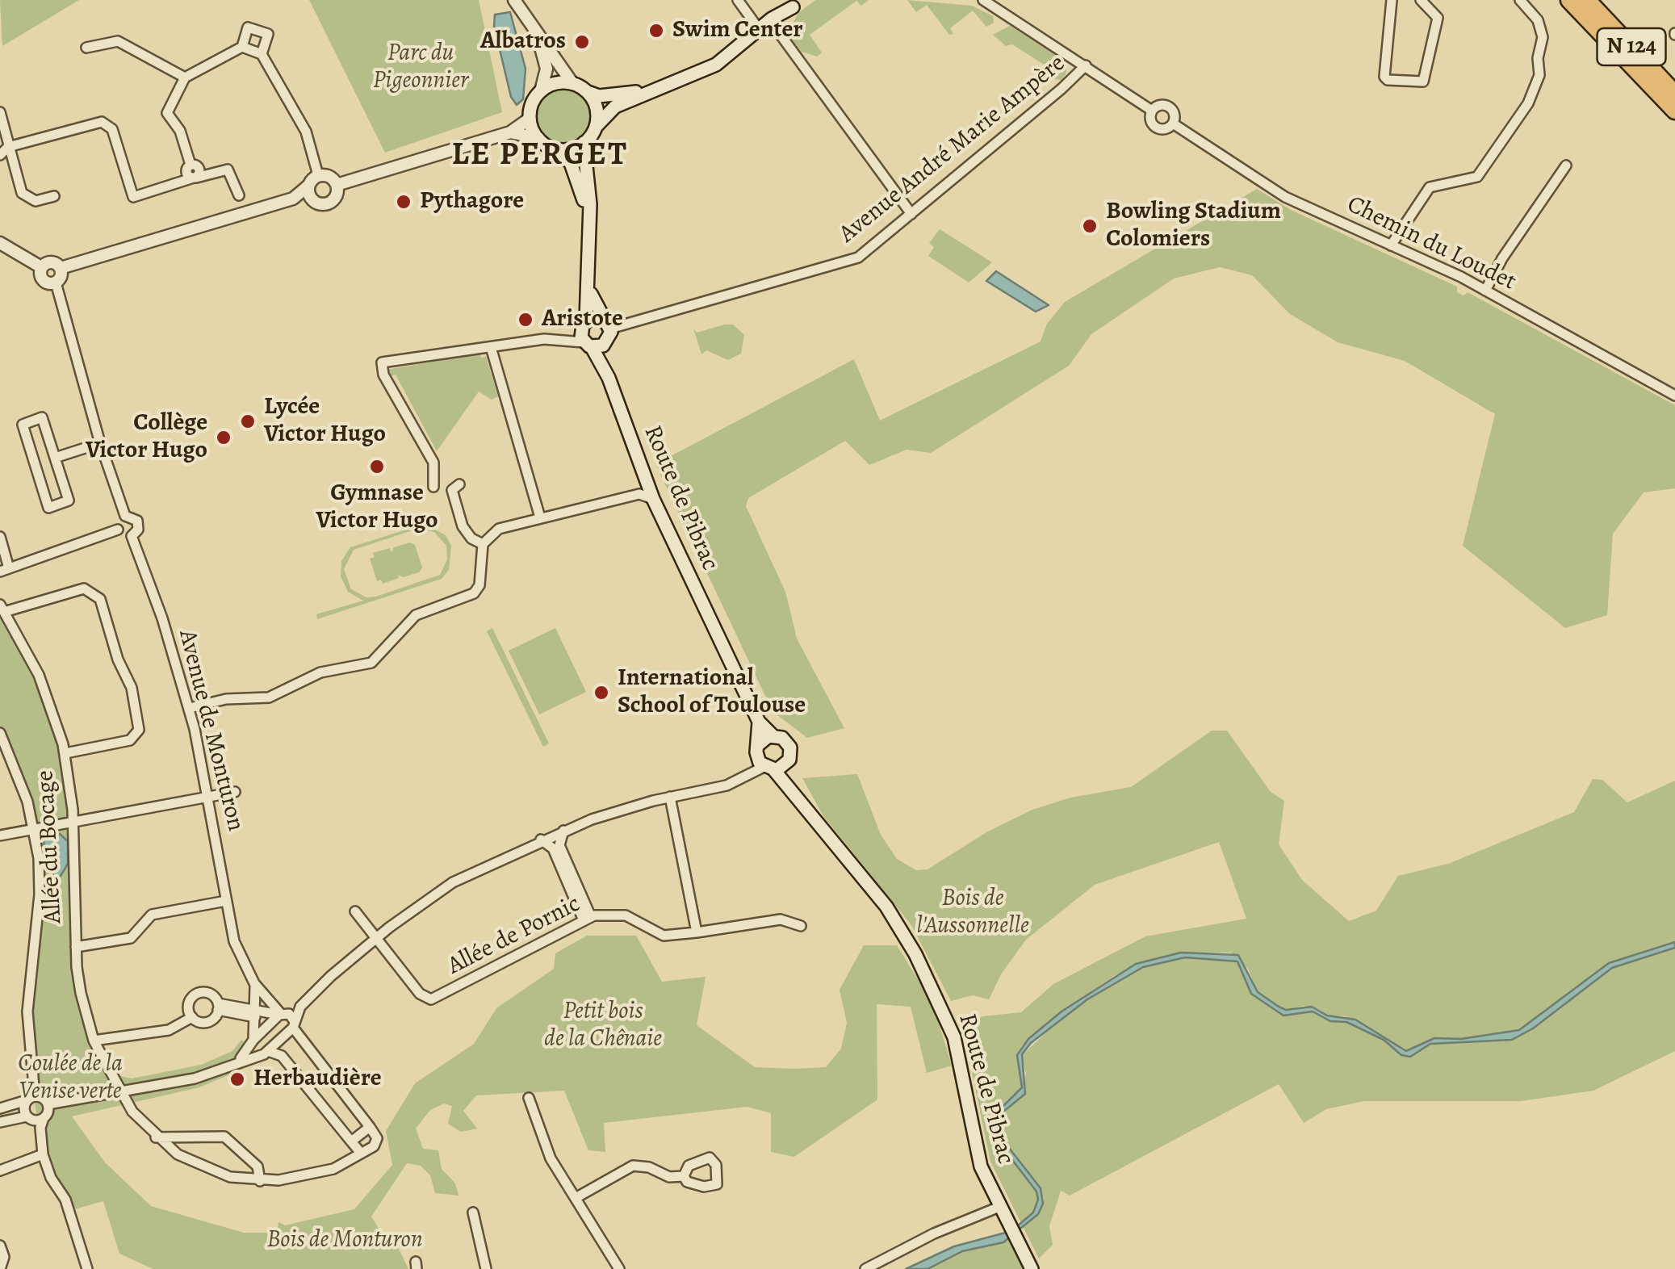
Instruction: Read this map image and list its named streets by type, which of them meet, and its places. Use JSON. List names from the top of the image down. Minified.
{"streets":{"highway":["N 124"],"main road":["Route de Pibrac"],"street":["Avenue André Marie Ampère","Chemin du Loudet","Avenue de Monturon","Allée du Bocage","Allée de Pornic"]},"districts":["LE PERGET"],"parks":["Parc du Pigeonnier","Bois de l'Aussonnelle","Petit bois de la Chênaie","Coulée de la Venise verte","Bois de Monturon"],"places":["Swim Center","Albatros","Pythagore","Bowling Stadium Colomiers","Aristote","Lycée Victor Hugo","Collège Victor Hugo","Gymnase Victor Hugo","International School of Toulouse","Herbaudière"]}
